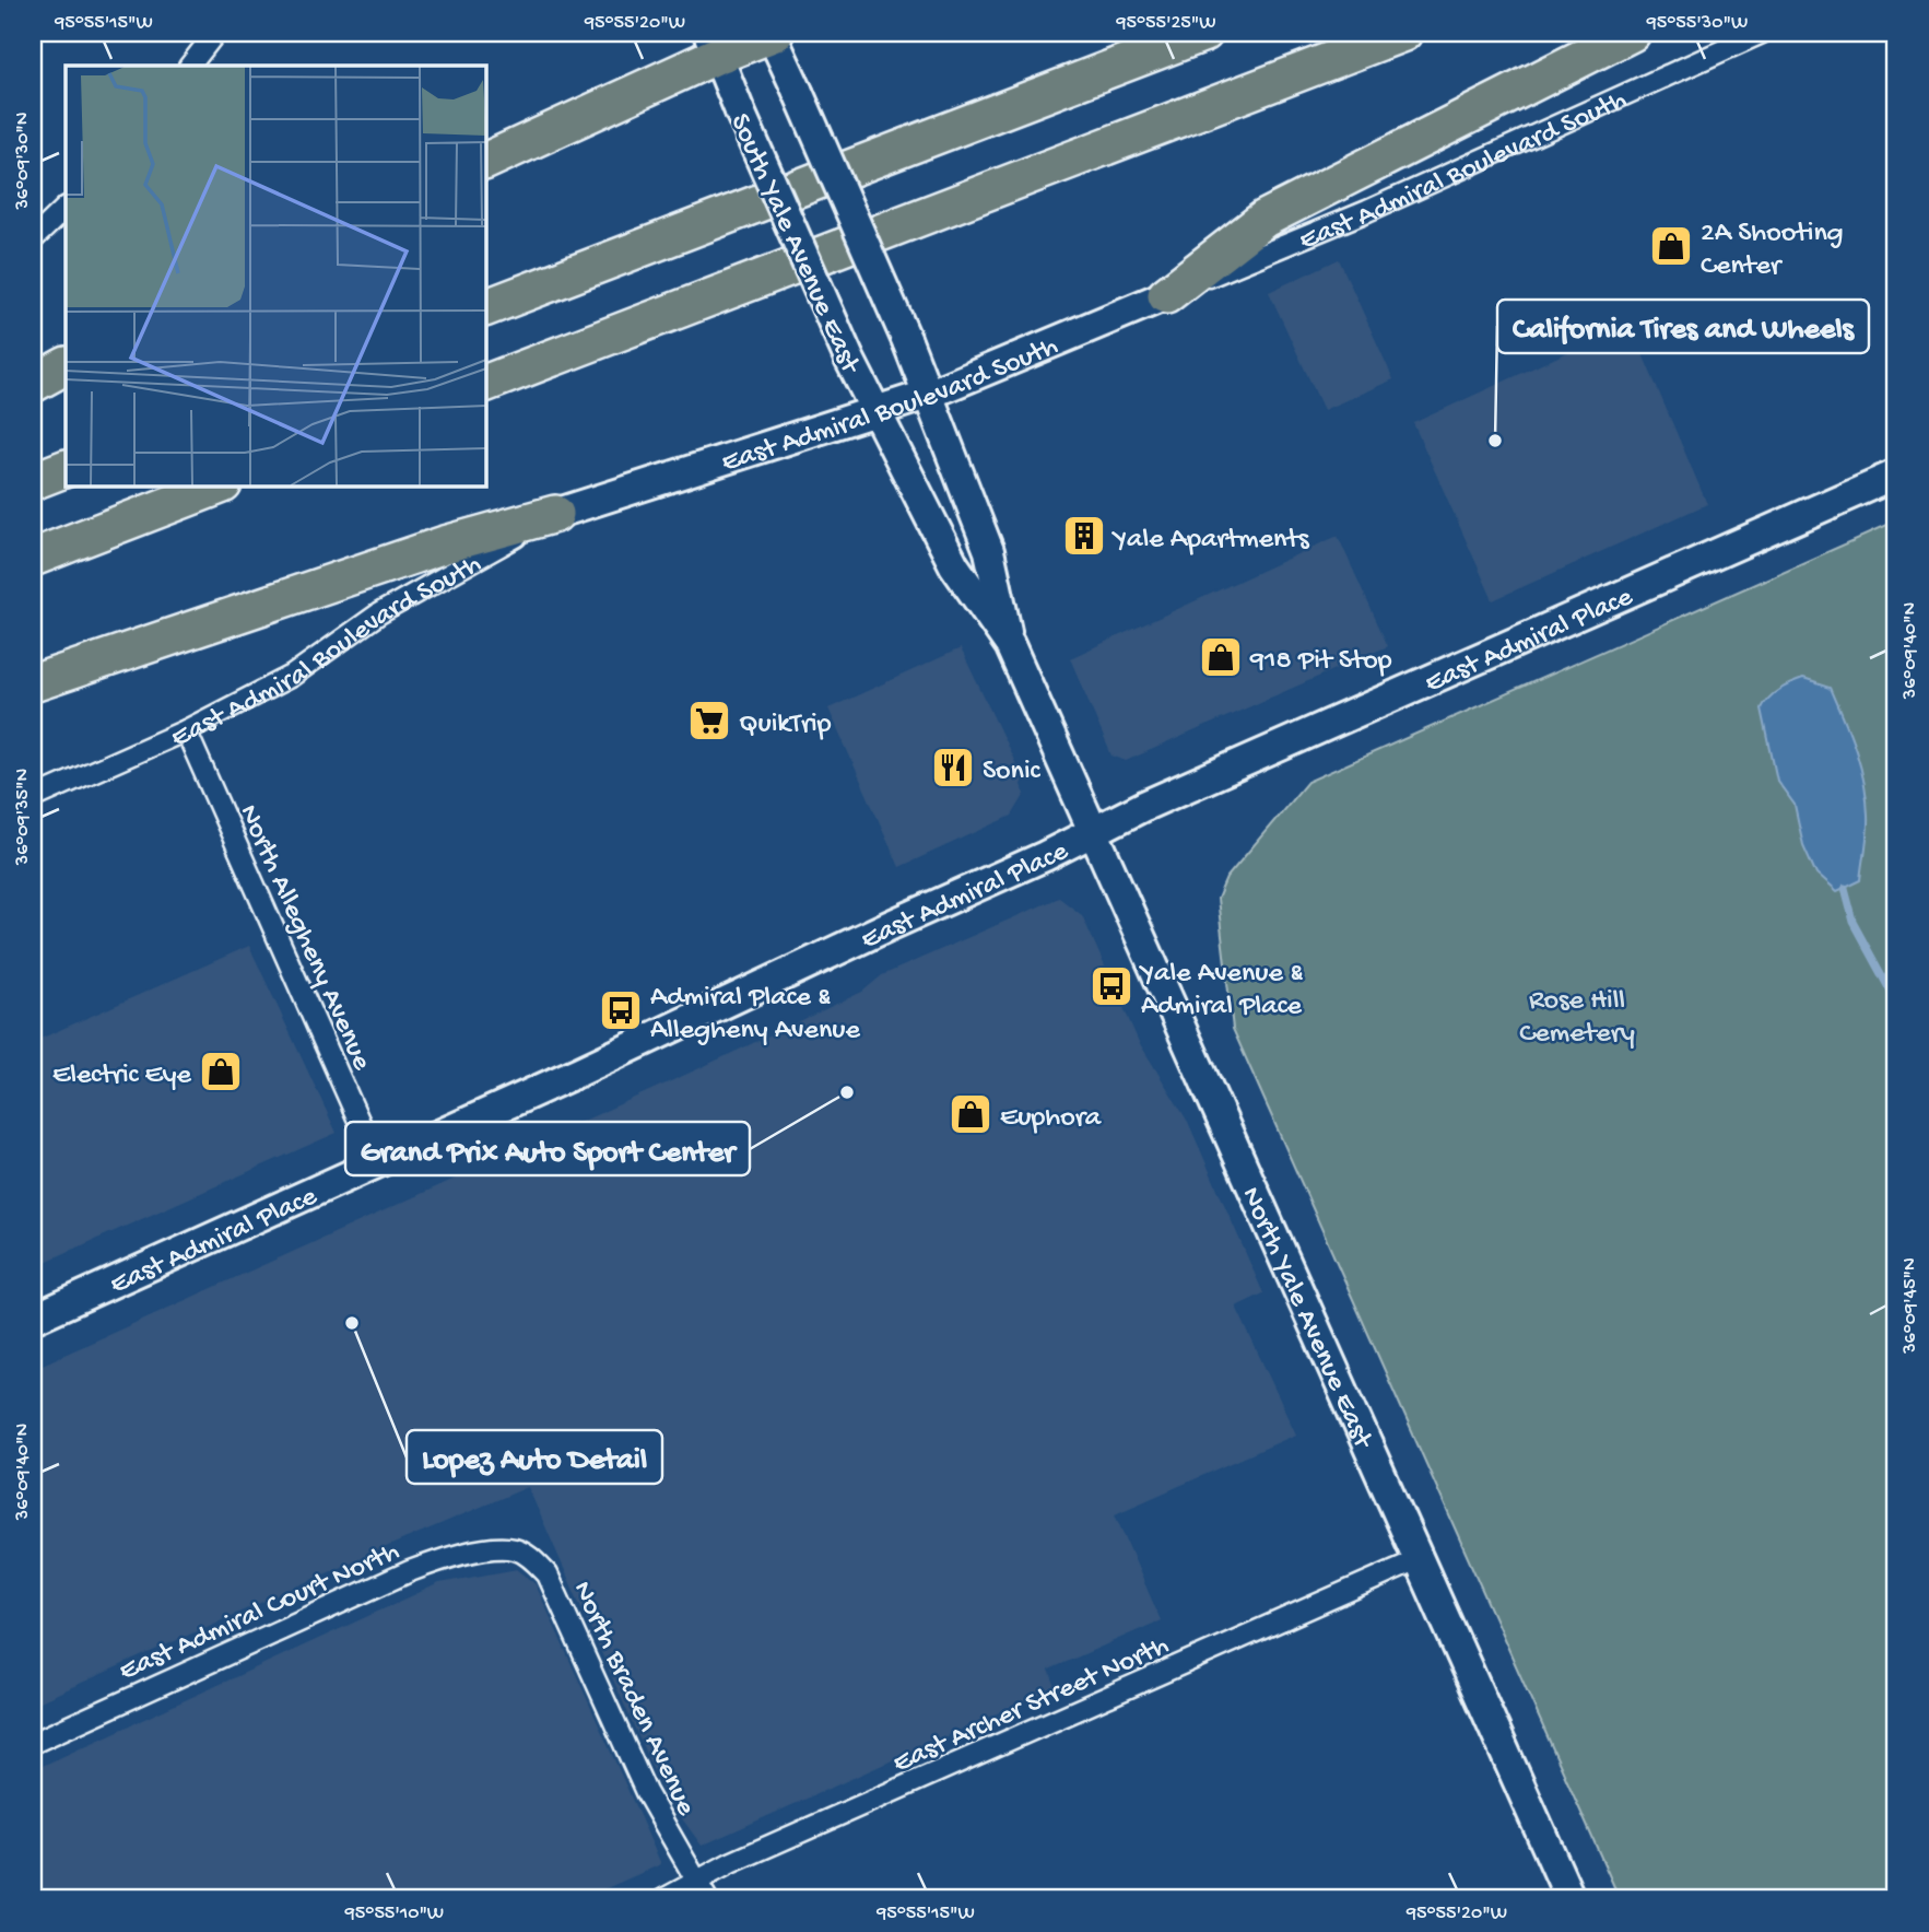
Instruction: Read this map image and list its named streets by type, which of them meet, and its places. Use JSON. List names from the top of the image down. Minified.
{"streets":{"main road":["East Admiral Boulevard South","South Yale Avenue East","East Admiral Place","North Yale Avenue East"],"street":["North Allegheny Avenue","East Admiral Court North","North Braden Avenue","East Archer Street North"]},"crossings":[["East Admiral Boulevard South","South Yale Avenue East"],["East Admiral Boulevard South","North Allegheny Avenue"],["South Yale Avenue East","North Yale Avenue East"],["East Admiral Place","North Allegheny Avenue"],["East Admiral Place","North Yale Avenue East"],["North Yale Avenue East","East Archer Street North"],["East Admiral Court North","North Braden Avenue"],["North Braden Avenue","East Archer Street North"]],"parks":["Rose Hill Cemetery"],"places":{"shop":["2A Shooting Center","918 Pit Stop","Electric Eye","Euphora"],"other":["California Tires and Wheels","Grand Prix Auto Sport Center","Lopez Auto Detail"],"building":["Yale Apartments"],"supermarket":["QuikTrip"],"restaurant":["Sonic"],"bus stop":["Yale Avenue & Admiral Place","Admiral Place & Allegheny Avenue"]},"coordinates":["95°55'15\"W","95°55'20\"W","95°55'25\"W","95°55'30\"W","36°09'30\"N","36°09'40\"N","36°09'35\"N","36°09'45\"N","95°55'10\"W"]}
